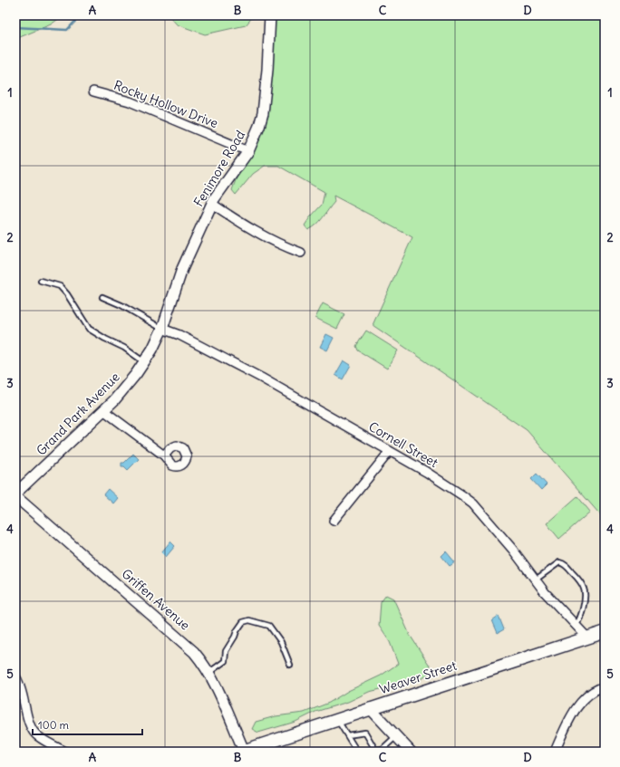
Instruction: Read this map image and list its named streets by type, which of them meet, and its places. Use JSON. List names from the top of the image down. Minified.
{"streets":{"main road":["Weaver Street"],"street":["Rocky Hollow Drive","Fenimore Road","Grand Park Avenue","Cornell Street","Griffen Avenue"]},"crossings":[["Rocky Hollow Drive","Fenimore Road"],["Fenimore Road","Grand Park Avenue"],["Fenimore Road","Cornell Street"],["Grand Park Avenue","Cornell Street"],["Grand Park Avenue","Griffen Avenue"],["Cornell Street","Weaver Street"],["Griffen Avenue","Weaver Street"]],"scale_bar":"100 m","grid":{"columns":["A","B","C","D"],"rows":["1","2","3","4","5"]}}
